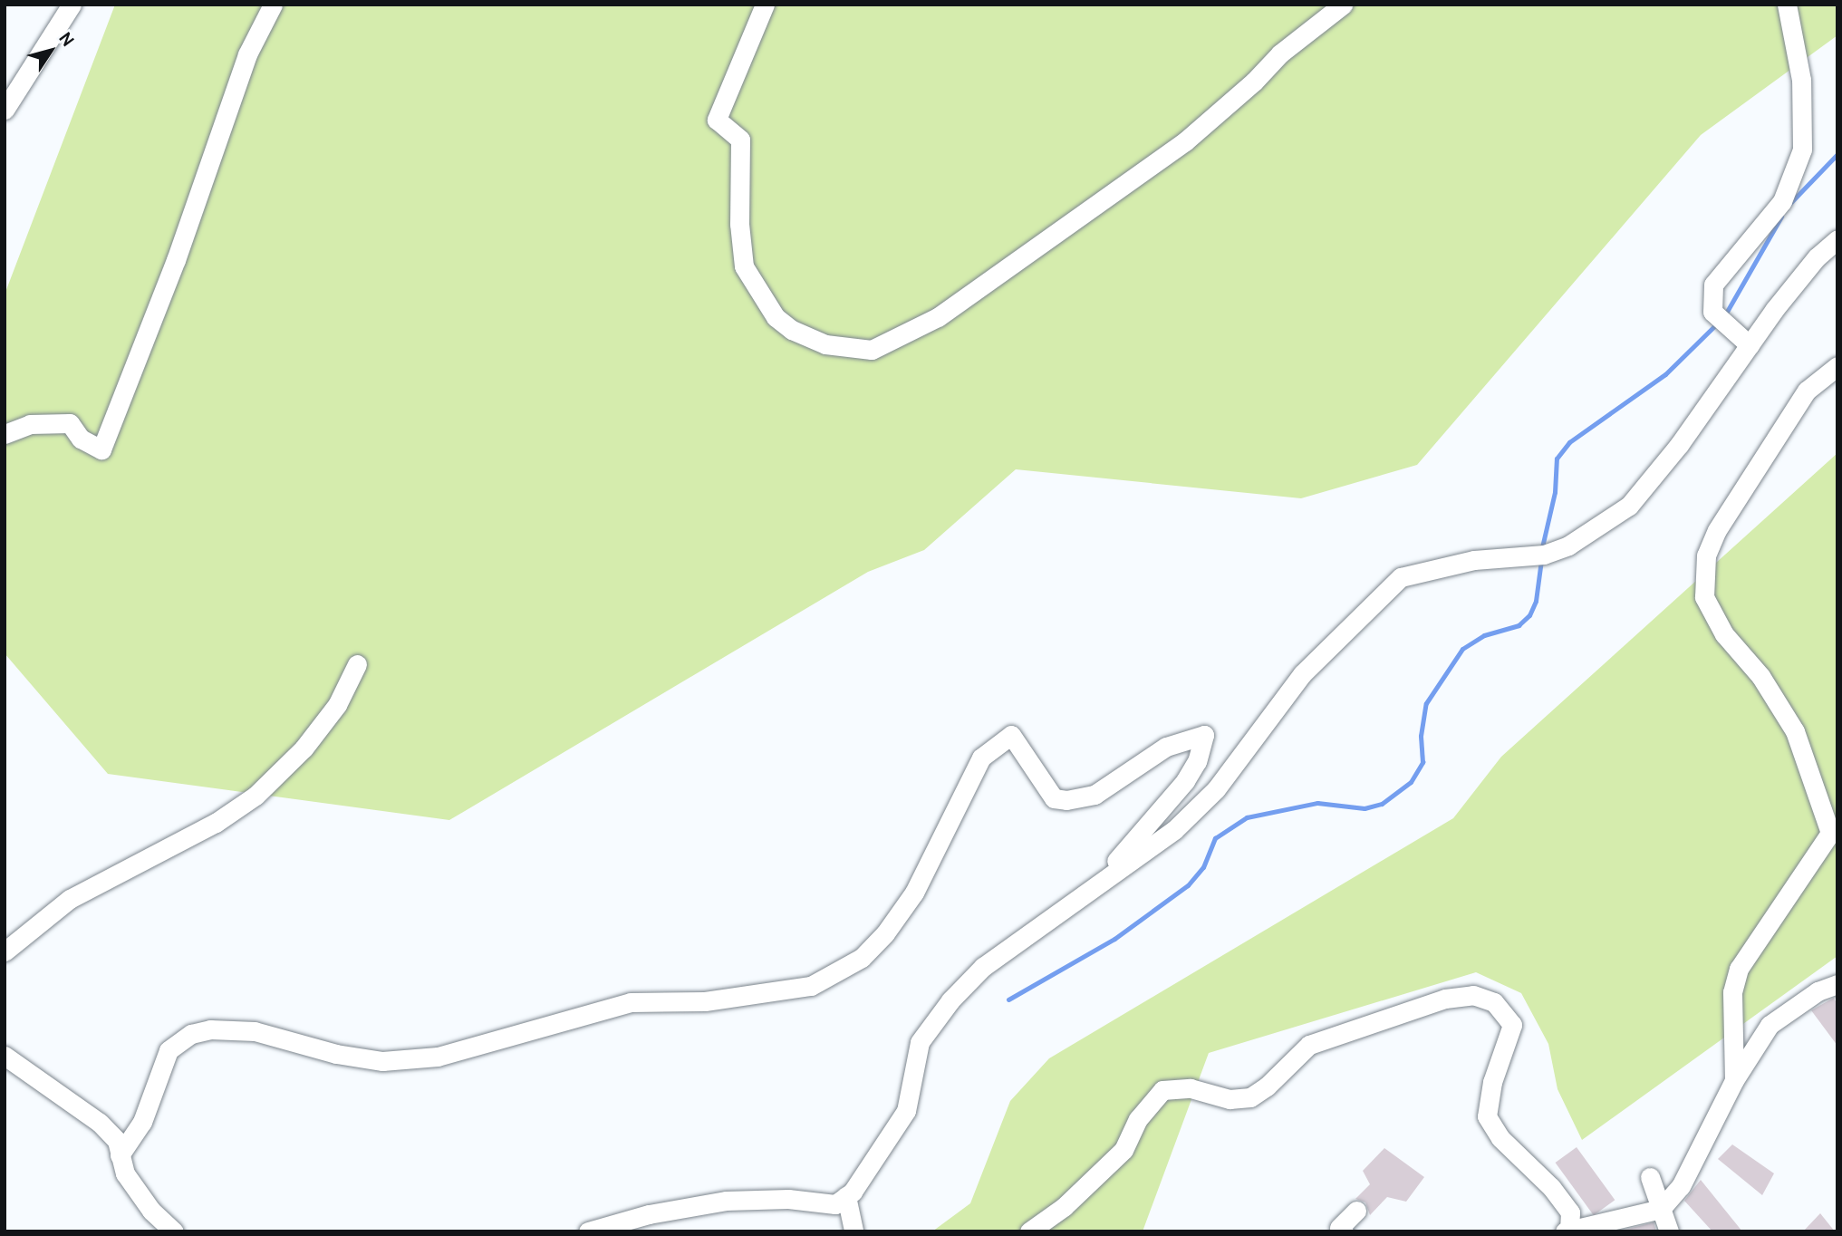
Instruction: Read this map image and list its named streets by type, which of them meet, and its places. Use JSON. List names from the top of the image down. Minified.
{"north":"top right"}
